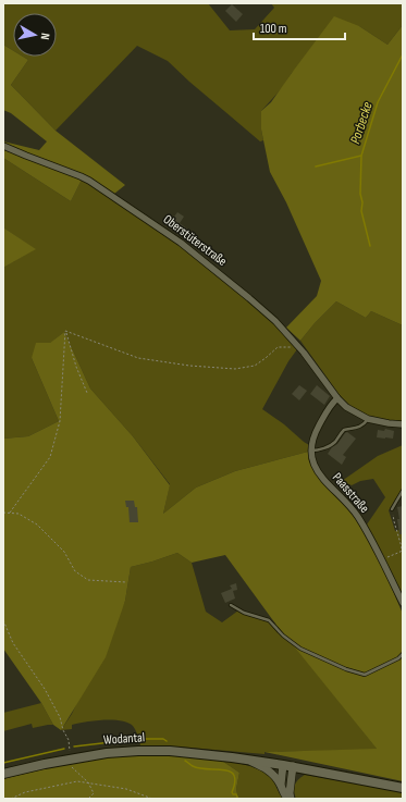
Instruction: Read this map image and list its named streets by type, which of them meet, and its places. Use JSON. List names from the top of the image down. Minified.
{"streets":{"main road":["Wodantal"],"street":["Oberstüterstraße","Paasstraße"]},"water":["Porbecke"],"scale_bar":"100 m","north":"right"}
